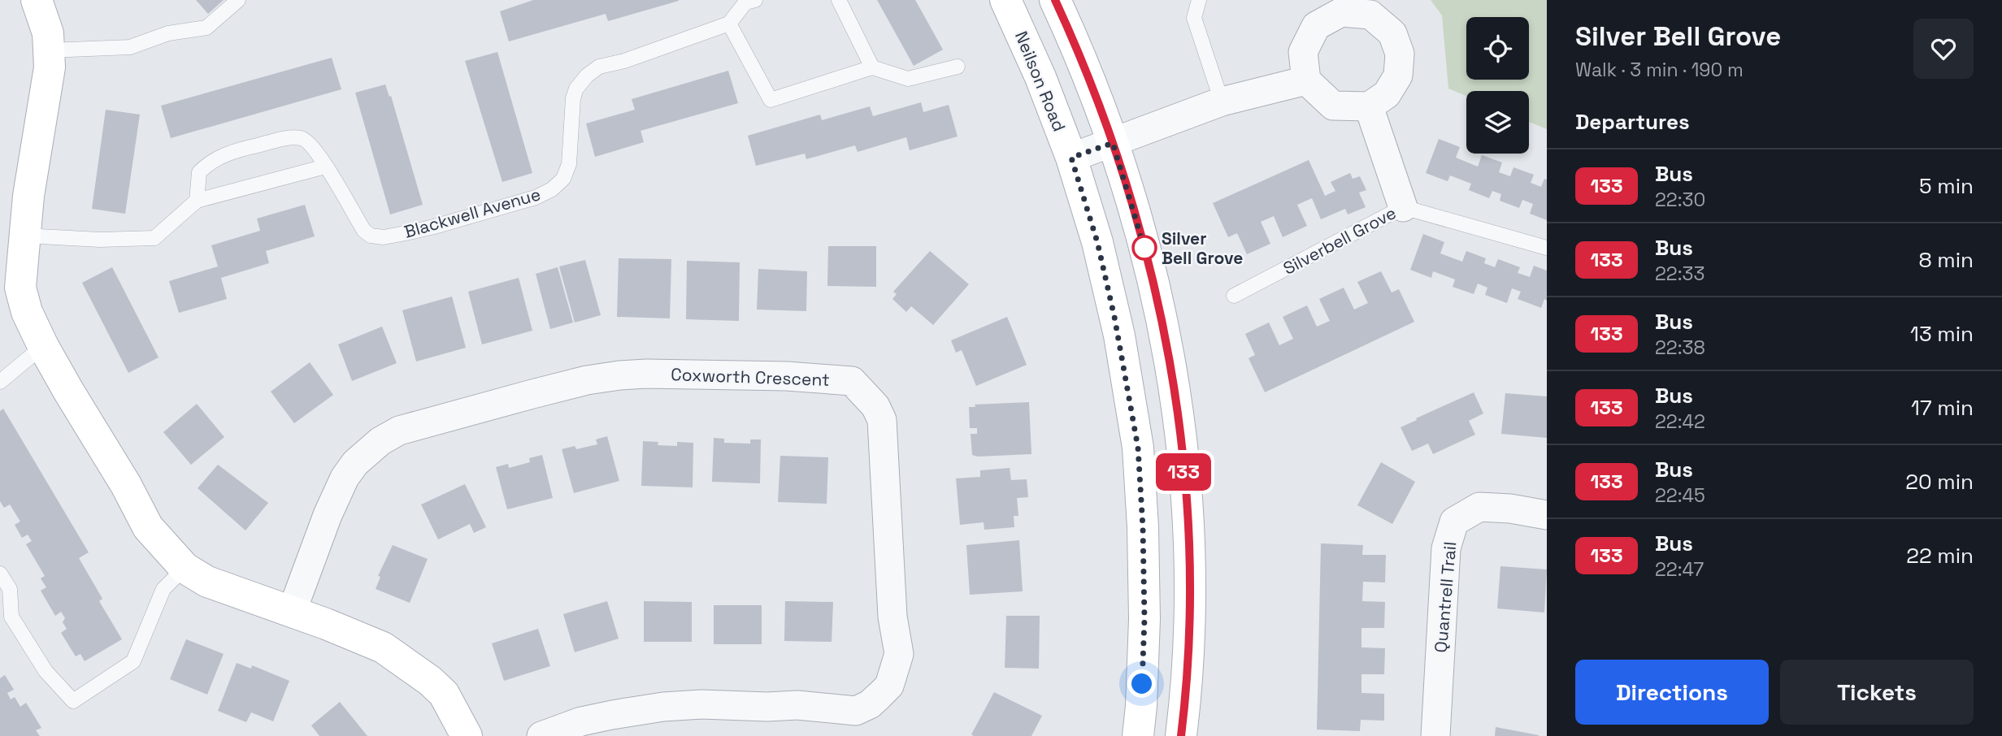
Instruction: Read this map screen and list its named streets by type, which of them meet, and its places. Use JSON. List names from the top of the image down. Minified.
{"streets":{"main road":["Neilson Road"],"street":["Coxworth Crescent","Quantrell Trail"],"lane":["Blackwell Avenue","Silverbell Grove"]},"places":["Silver Bell Grove"],"lines":["bus line 133"],"page":{"on_map":"133","heading":[["Silver Bell Grove","Walk · 3 min · 190 m"],"Departures"],"list":[{"mark":"133","name":"Bus","note":"22:30","value":"5 min"},{"mark":"133","name":"Bus","note":"22:33","value":"8 min"},{"mark":"133","name":"Bus","note":"22:38","value":"13 min"},{"mark":"133","name":"Bus","note":"22:42","value":"17 min"},{"mark":"133","name":"Bus","note":"22:45","value":"20 min"},{"mark":"133","name":"Bus","note":"22:47","value":"22 min"}],"buttons":["Directions","Tickets"]}}
